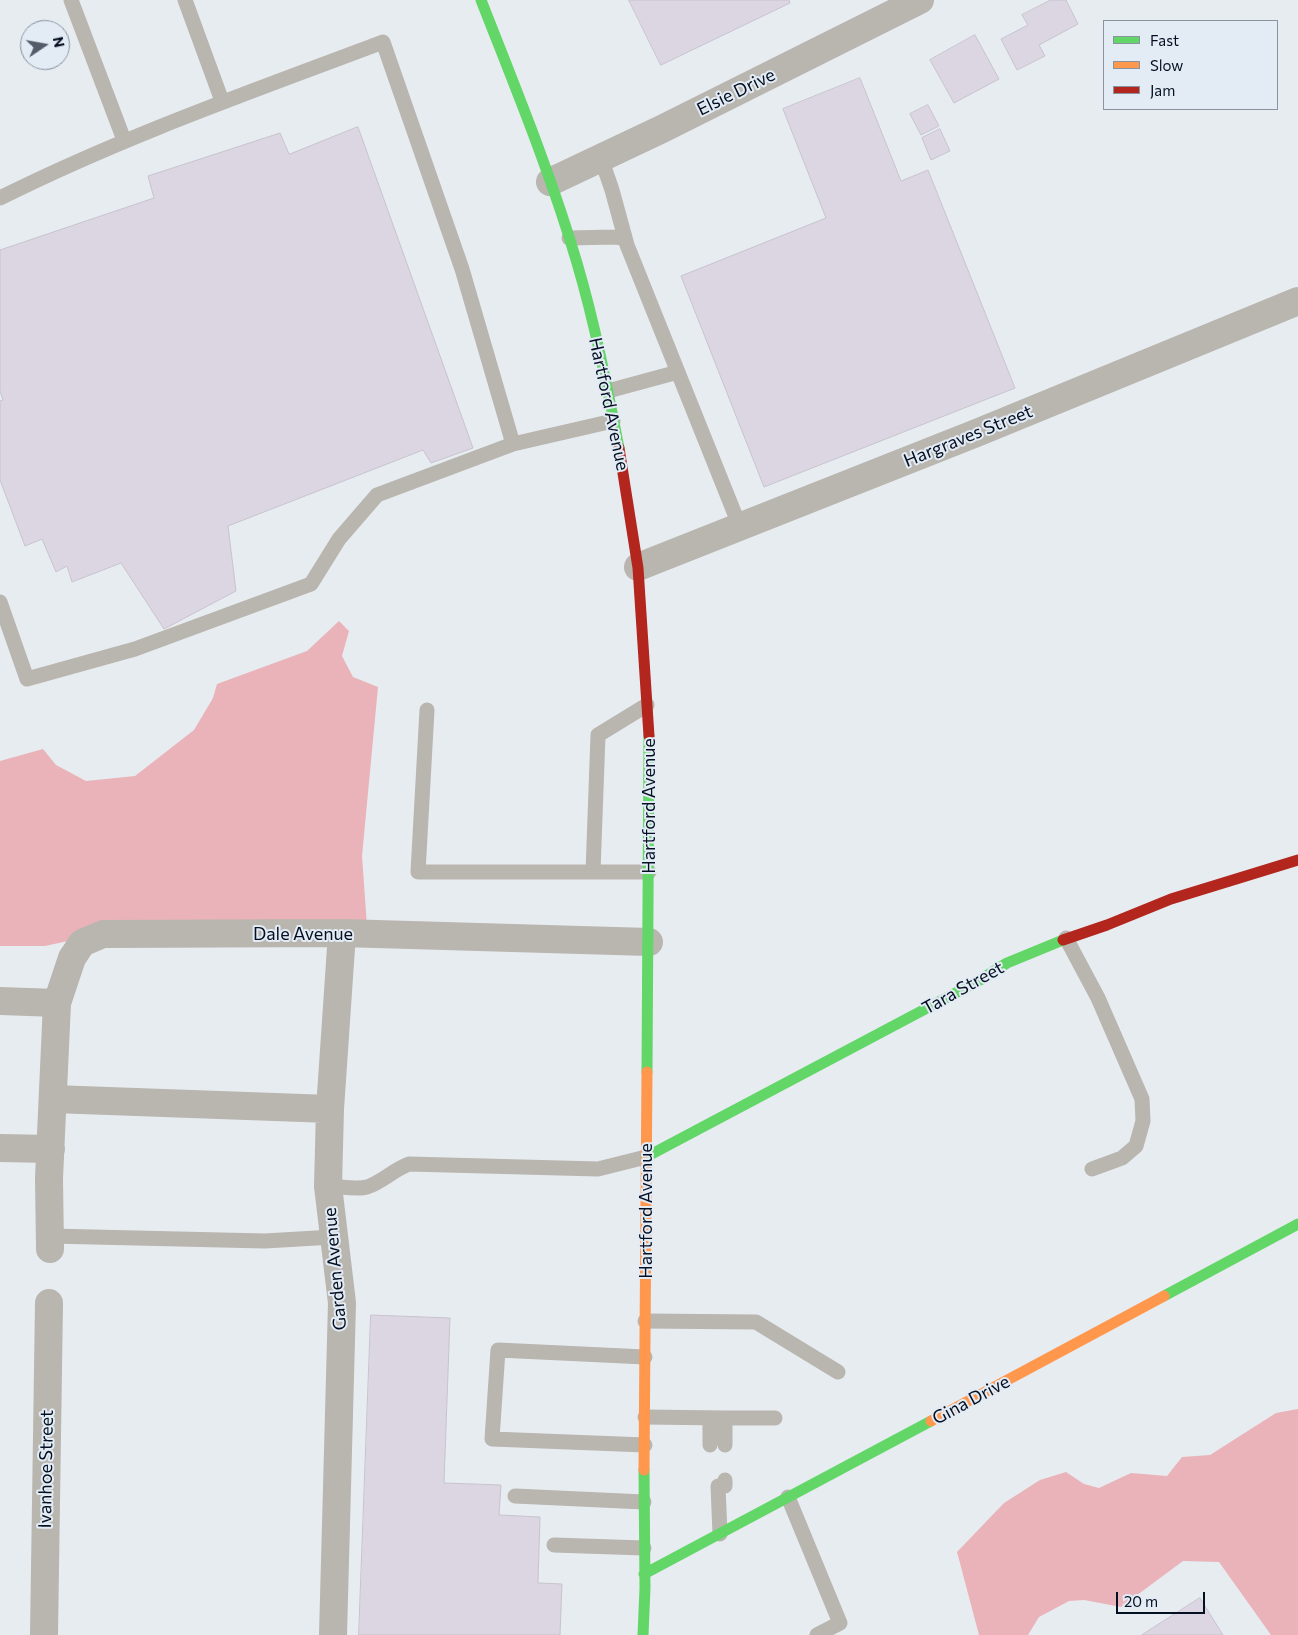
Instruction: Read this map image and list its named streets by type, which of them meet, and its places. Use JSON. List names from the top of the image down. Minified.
{"streets":{"main road":["Hartford Avenue","Tara Street","Gina Drive"],"street":["Elsie Drive","Hargraves Street","Dale Avenue","Garden Avenue","Ivanhoe Street"]},"crossings":[["Elsie Drive","Hartford Avenue"],["Hartford Avenue","Hargraves Street"],["Hartford Avenue","Dale Avenue"],["Hartford Avenue","Tara Street"],["Hartford Avenue","Gina Drive"],["Dale Avenue","Garden Avenue"]],"legend":["Fast","Slow","Jam"],"scale_bar":"20 m","north":"right"}
